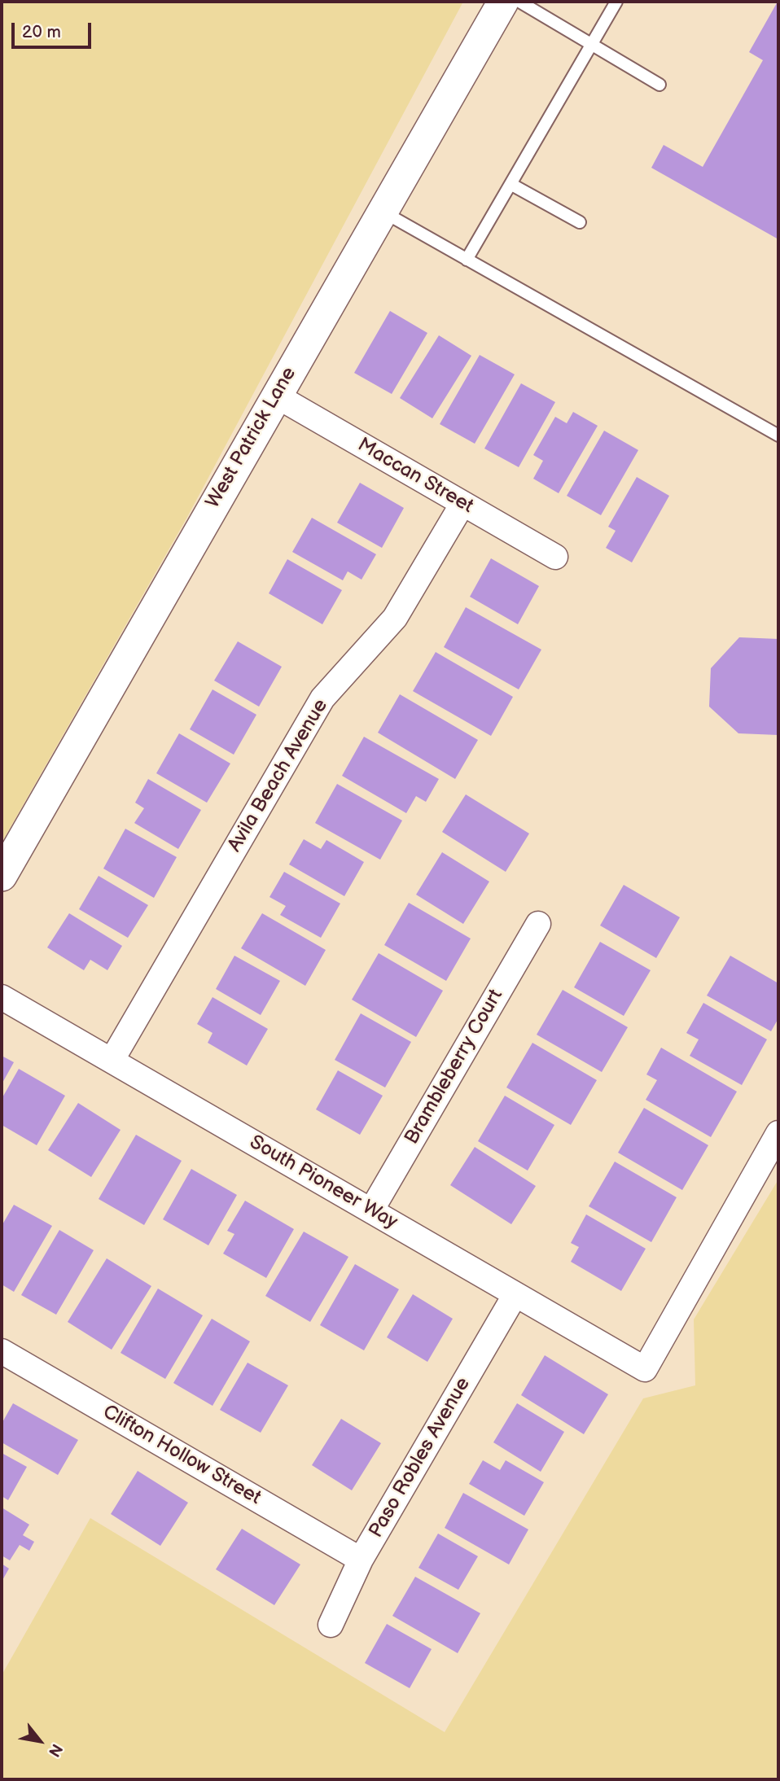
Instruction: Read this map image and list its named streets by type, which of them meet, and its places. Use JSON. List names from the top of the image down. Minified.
{"streets":{"street":["West Patrick Lane","Maccan Street","Avila Beach Avenue","Brambleberry Court","South Pioneer Way","Clifton Hollow Street","Paso Robles Avenue"]},"crossings":[["West Patrick Lane","Maccan Street"],["Maccan Street","Avila Beach Avenue"],["Avila Beach Avenue","South Pioneer Way"],["Brambleberry Court","South Pioneer Way"],["South Pioneer Way","Paso Robles Avenue"],["Clifton Hollow Street","Paso Robles Avenue"]],"scale_bar":"20 m","north":"bottom right"}
